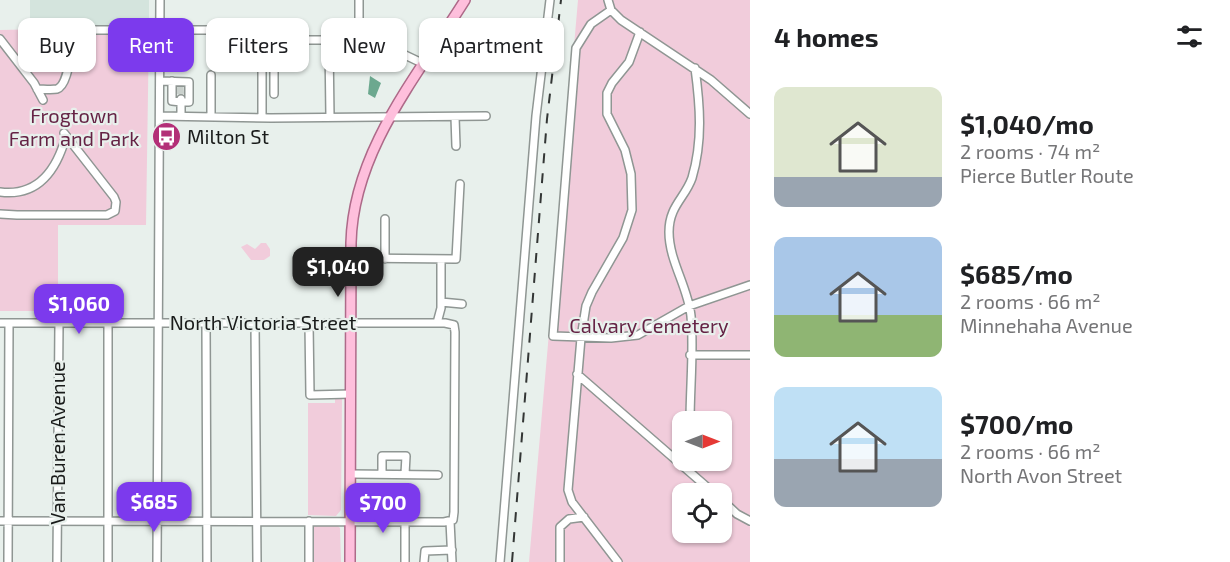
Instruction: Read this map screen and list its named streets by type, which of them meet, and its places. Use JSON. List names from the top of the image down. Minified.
{"streets":{"street":["North Victoria Street","Van Buren Avenue"]},"crossings":[["North Victoria Street","Van Buren Avenue"]],"parks":["Frogtown Farm and Park","Calvary Cemetery"],"places":{"bus stop":["Milton St"]},"north":"right","page":{"heading":"4 homes","chip":["Buy","Rent","Filters","New","Apartment"],"list":[{"name":"$1,040/mo","note":"2 rooms · 74 m² · Pierce Butler Route"},{"name":"$685/mo","note":"2 rooms · 66 m² · Minnehaha Avenue"},{"name":"$700/mo","note":"2 rooms · 66 m² · North Avon Street"}],"price":["$1,040","$1,060","$685","$700"]}}
